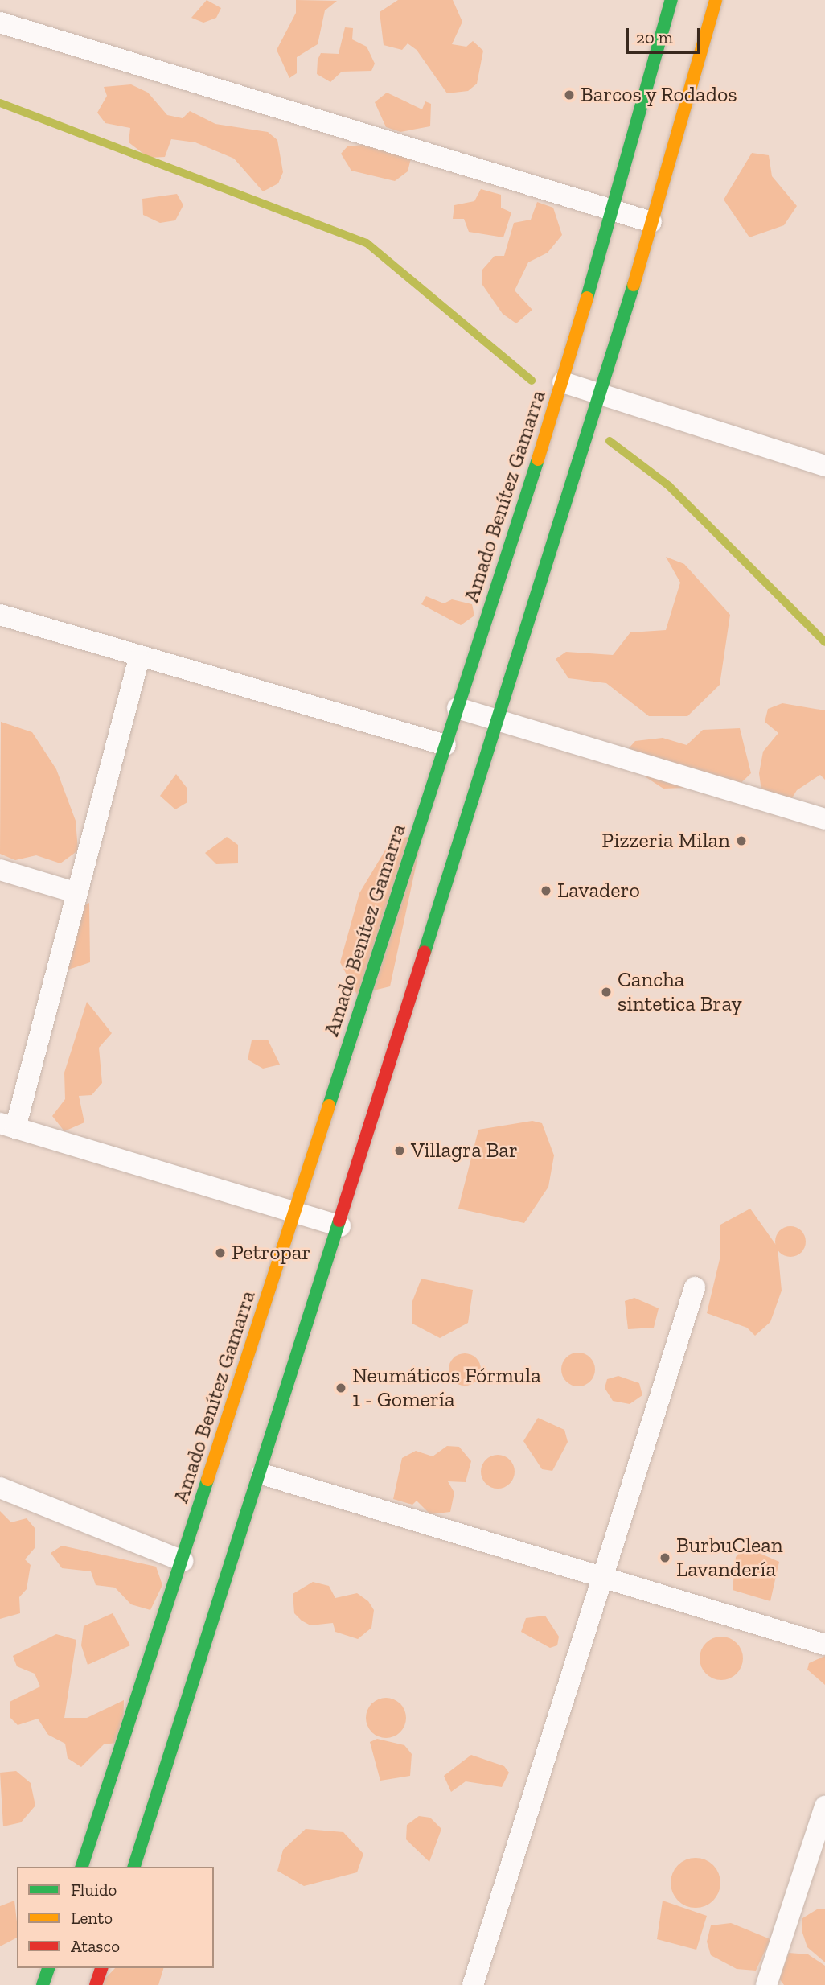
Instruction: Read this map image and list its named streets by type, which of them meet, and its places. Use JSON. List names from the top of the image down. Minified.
{"streets":{"main road":["Amado Benítez Gamarra"]},"places":["Barcos y Rodados","Pizzeria Milan","Lavadero","Cancha sintetica Bray","Villagra Bar","Petropar","Neumáticos Fórmula 1 - Gomería","BurbuClean Lavandería"],"legend":["Fluido","Lento","Atasco"],"scale_bar":"20 m"}
